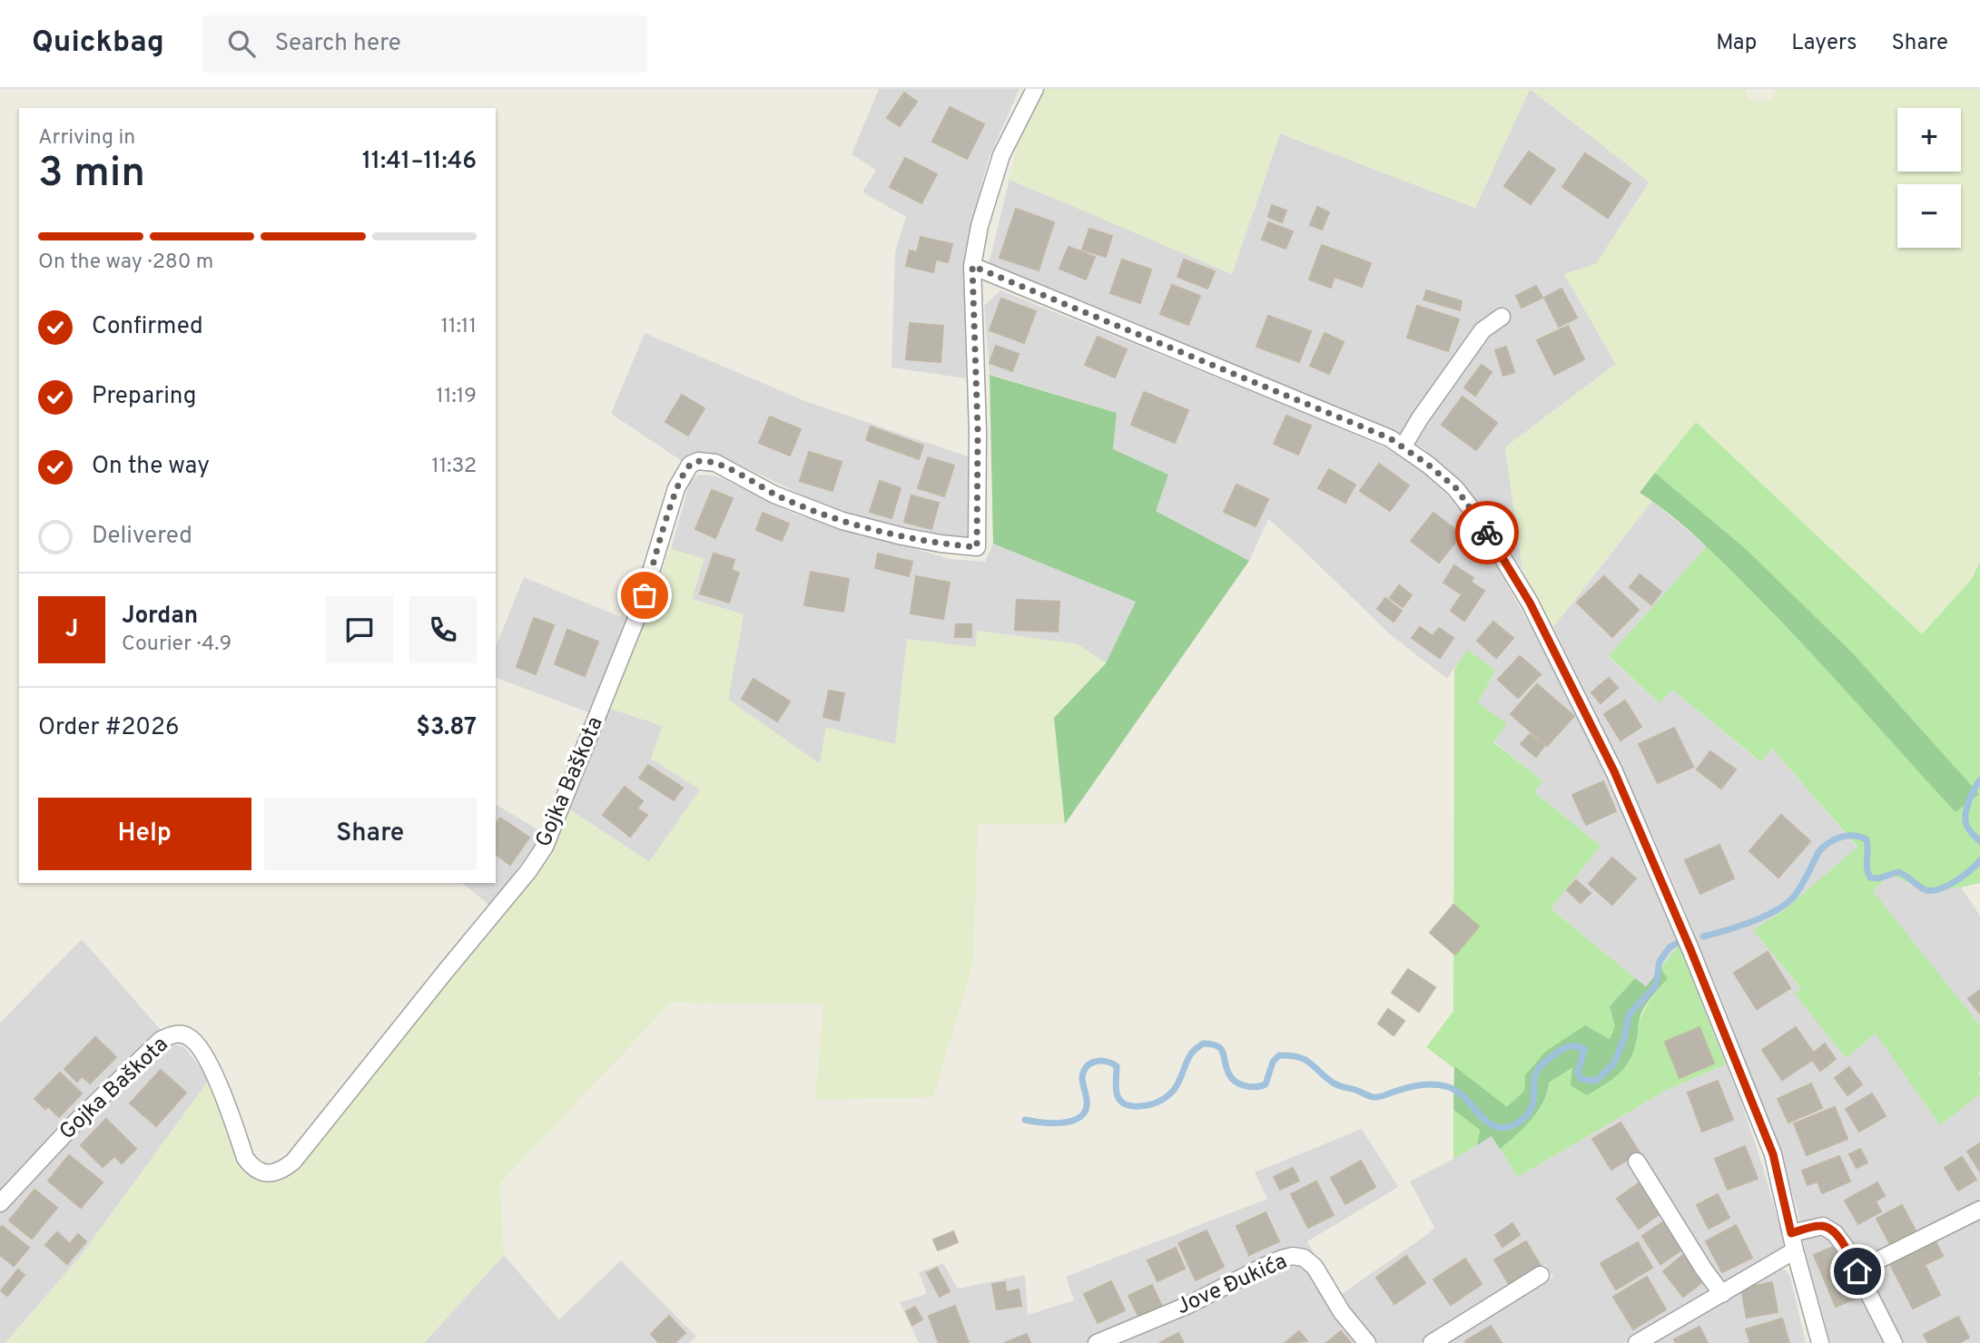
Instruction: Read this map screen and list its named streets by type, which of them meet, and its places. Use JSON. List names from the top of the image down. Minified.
{"streets":{"street":["Gojka Baškota","Jove Đukića"]},"page":{"header":"Quickbag","search":"Search here","nav":["Map","Layers","Share"],"map_buttons":["+","−"],"heading":["3 min","Arriving in","11:41–11:46"],"panel":["Jordan","Courier · 4.9","Order #2026","$3.87"],"bar":"On the way · 280 m","list":[["Confirmed","11:11"],["Preparing","11:19"],["On the way","11:32"],"Delivered"],"round":"J","buttons":["Help","Share"]}}
